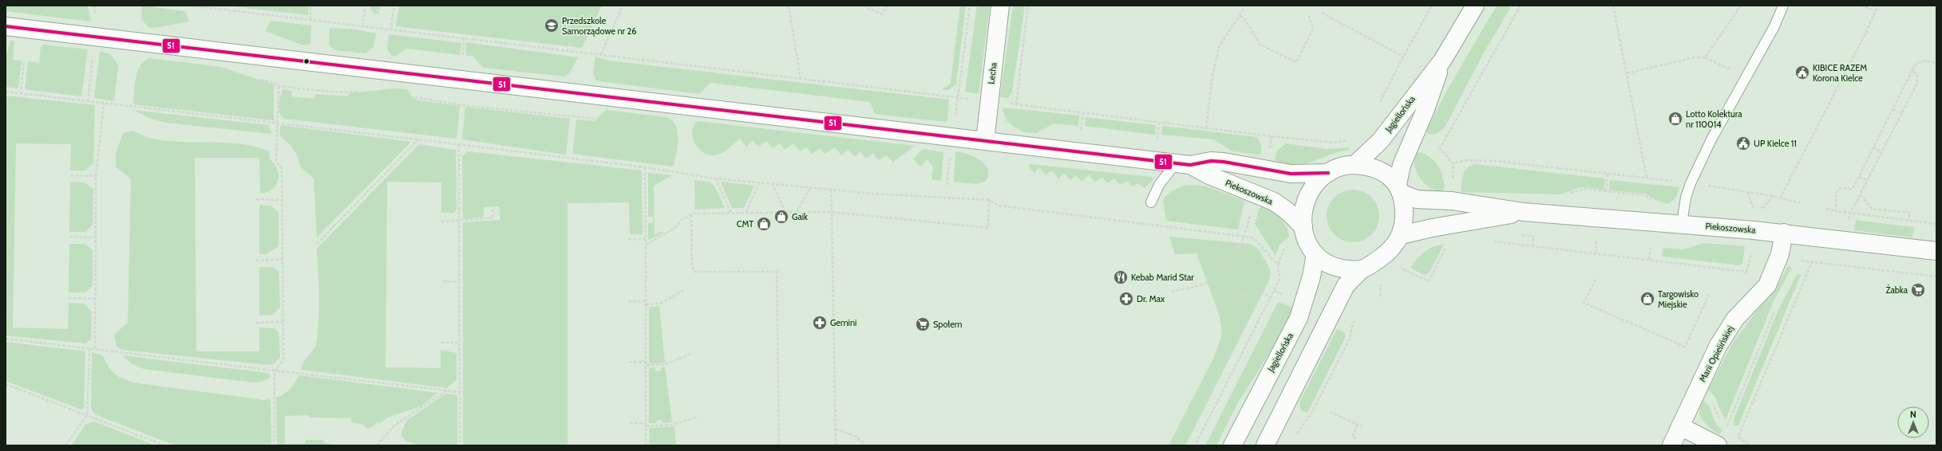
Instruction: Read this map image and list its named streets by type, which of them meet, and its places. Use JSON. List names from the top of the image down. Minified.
{"streets":{"street":["Lecha","Jagiellońska","Piekoszowska","Marii Opielińskiej"]},"crossings":[["Lecha","Piekoszowska"],["Jagiellońska","Piekoszowska"],["Piekoszowska","Marii Opielińskiej"]],"places":{"school or university":["Przedszkole Samorządowe nr 26"],"public building":["KIBICE RAZEM Korona Kielce","UP Kielce 11"],"shop":["Lotto Kolektura nr 110014","Gaik","CMT","Targowisko Miejskie"],"restaurant":["Kebab Marid Star"],"supermarket":["Żabka","Społem"],"pharmacy":["Dr. Max","Gemini"]},"lines":["transit line 51"],"north":"top"}
